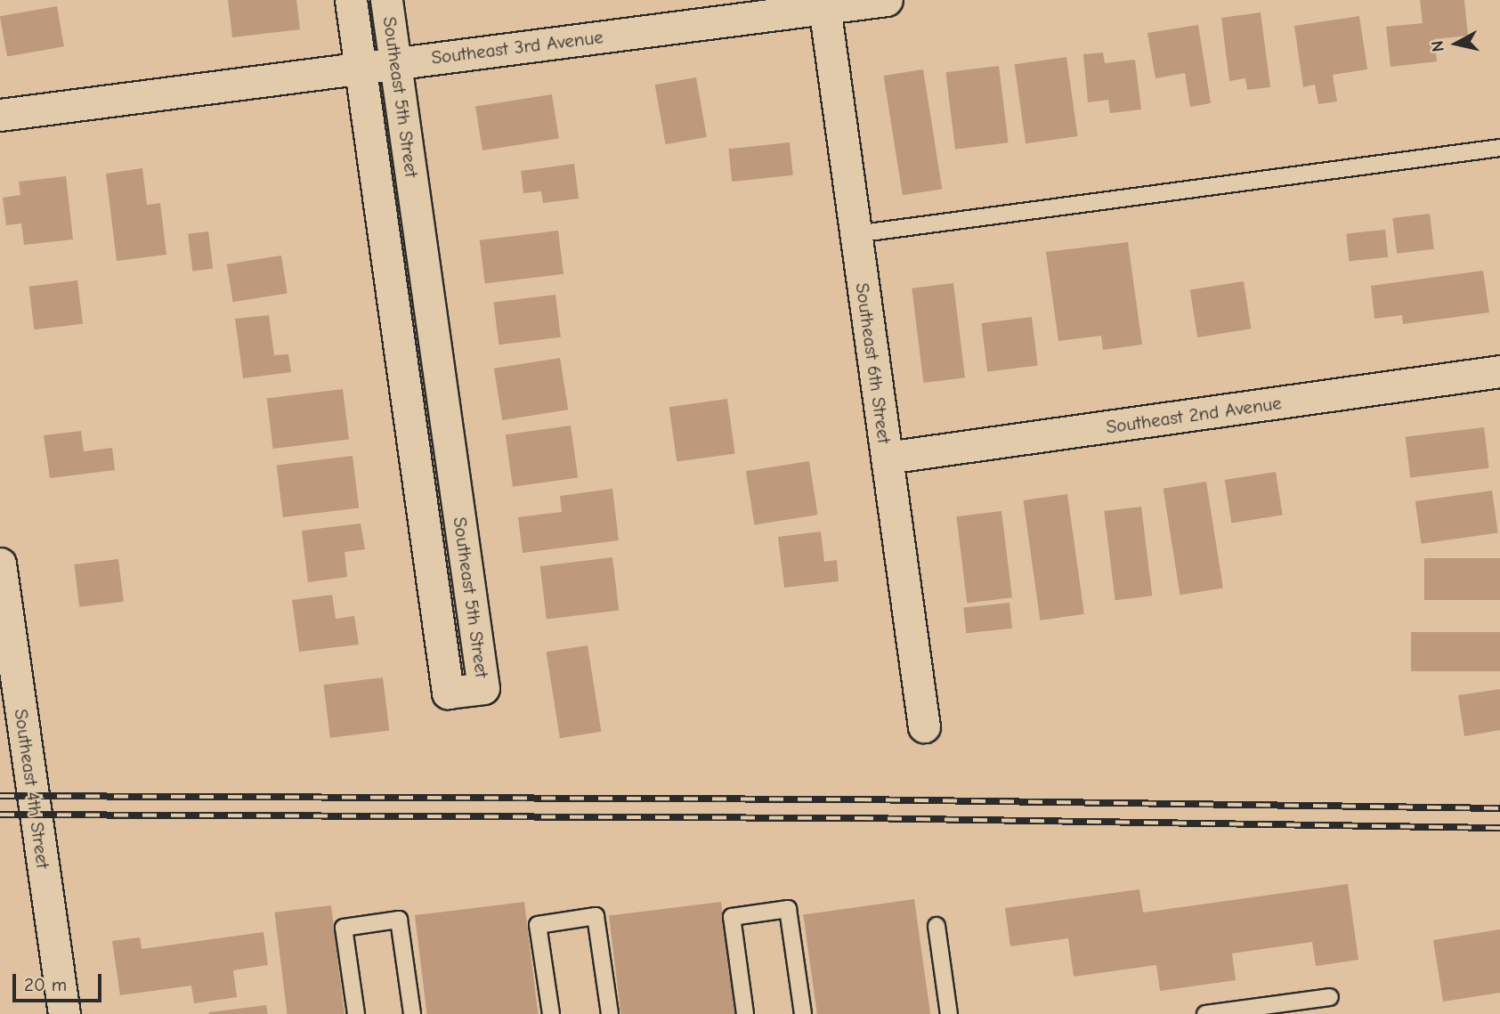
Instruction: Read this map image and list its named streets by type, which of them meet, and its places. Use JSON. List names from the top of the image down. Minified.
{"streets":{"street":["Southeast 3rd Avenue","Southeast 5th Street","Southeast 6th Street","Southeast 2nd Avenue","Southeast 4th Street"]},"crossings":[["Southeast 3rd Avenue","Southeast 5th Street"],["Southeast 3rd Avenue","Southeast 6th Street"],["Southeast 6th Street","Southeast 2nd Avenue"]],"scale_bar":"20 m","north":"left"}
